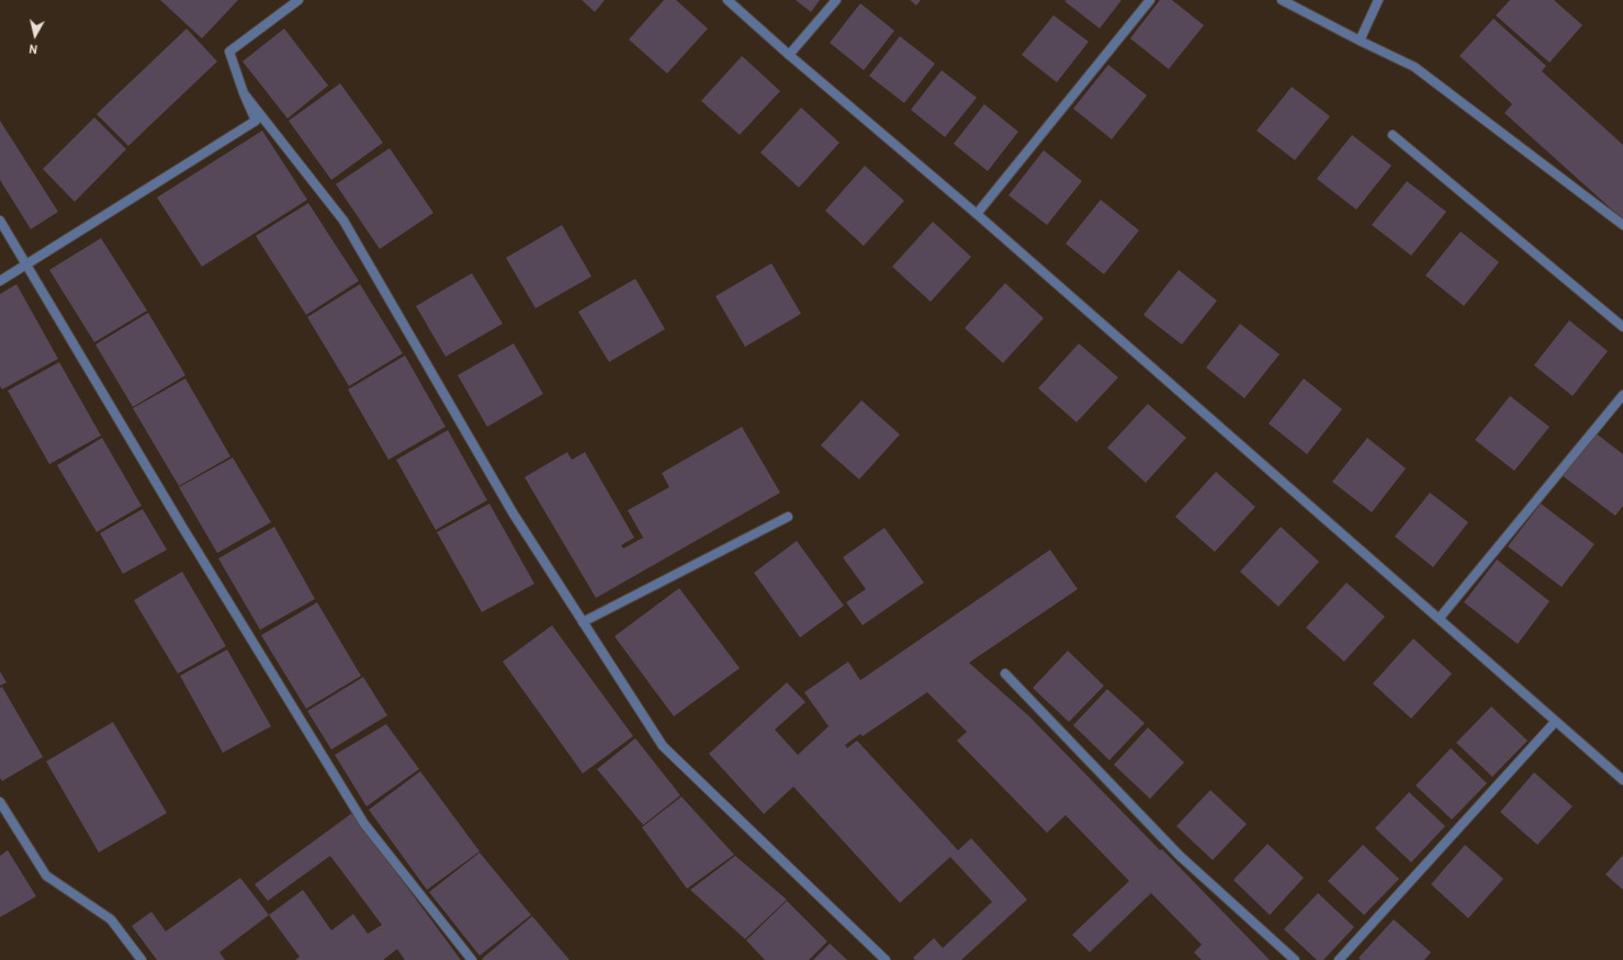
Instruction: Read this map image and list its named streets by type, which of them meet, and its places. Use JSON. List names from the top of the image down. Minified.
{"north":"bottom"}
